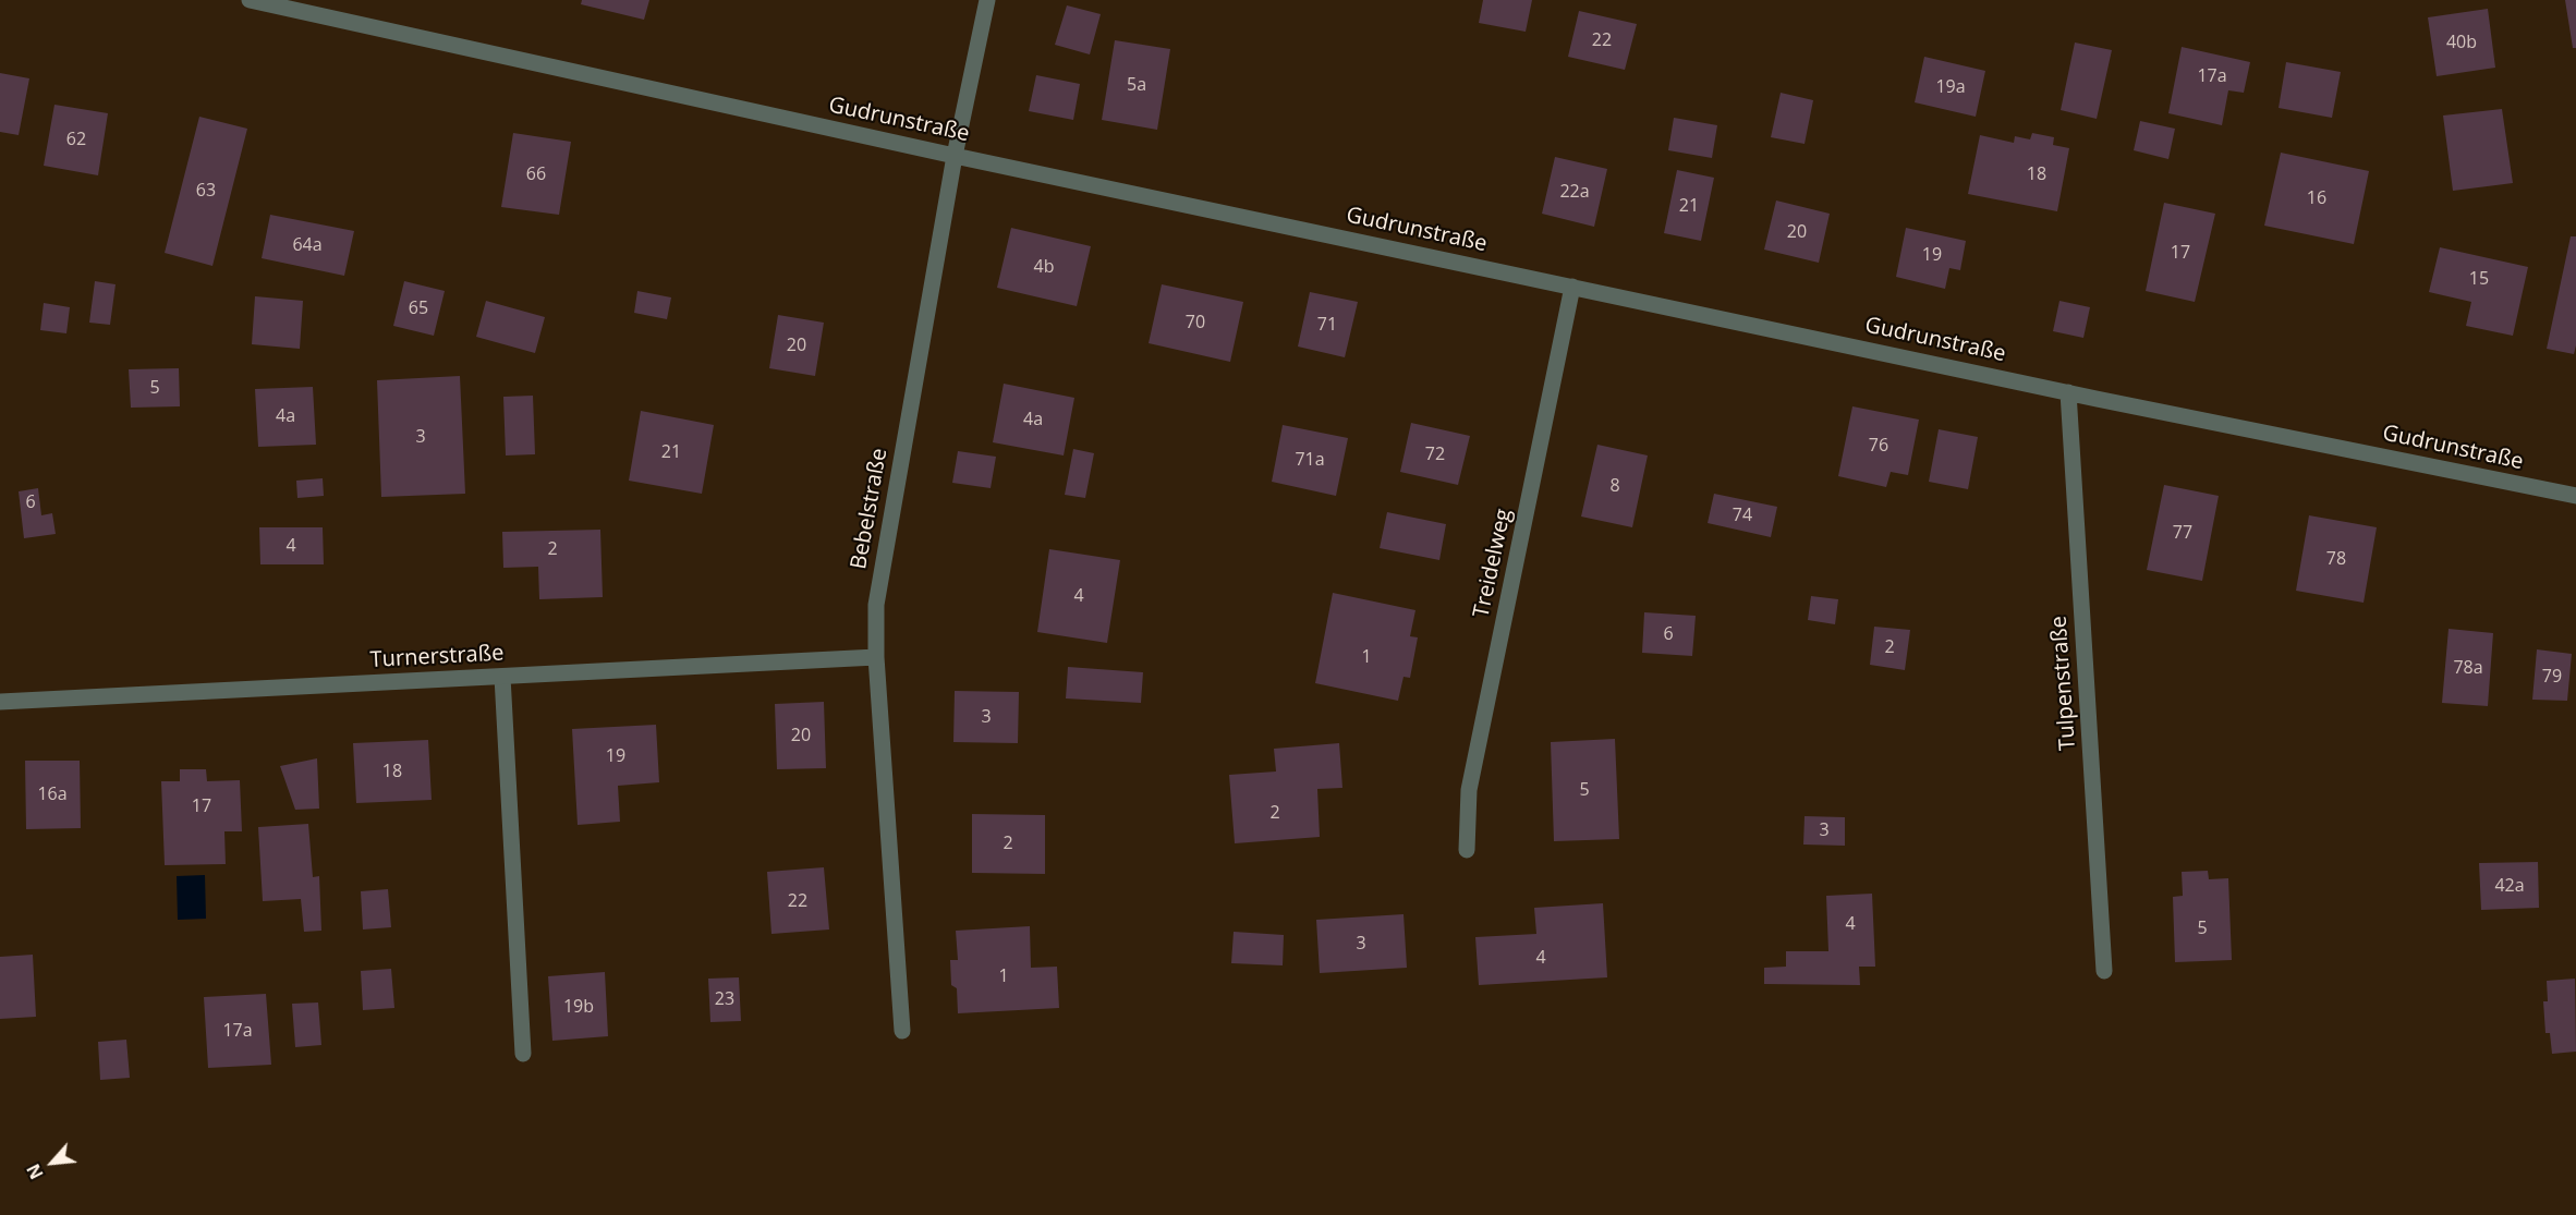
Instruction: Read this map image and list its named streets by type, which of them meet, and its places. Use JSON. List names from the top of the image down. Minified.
{"streets":{"street":["Gudrunstraße","Bebelstraße","Treidelweg","Turnerstraße","Tulpenstraße"]},"crossings":[["Gudrunstraße","Bebelstraße"],["Gudrunstraße","Treidelweg"],["Gudrunstraße","Tulpenstraße"],["Bebelstraße","Turnerstraße"]],"house_numbers":["22","40b","17a","5a","19a","62","66","18","63","22a","16","21","20","64a","17","19","4b","15","65","70","71","20","5","4a","4a","3","76","21","72","71a","8","6","74","77","4","2","78","4","6","2","1","78a","79","3","20","19","18","5","16a","17","2","3","2","42a","22","4","5","3","4","1","23","19b","17a"],"north":"bottom left"}
